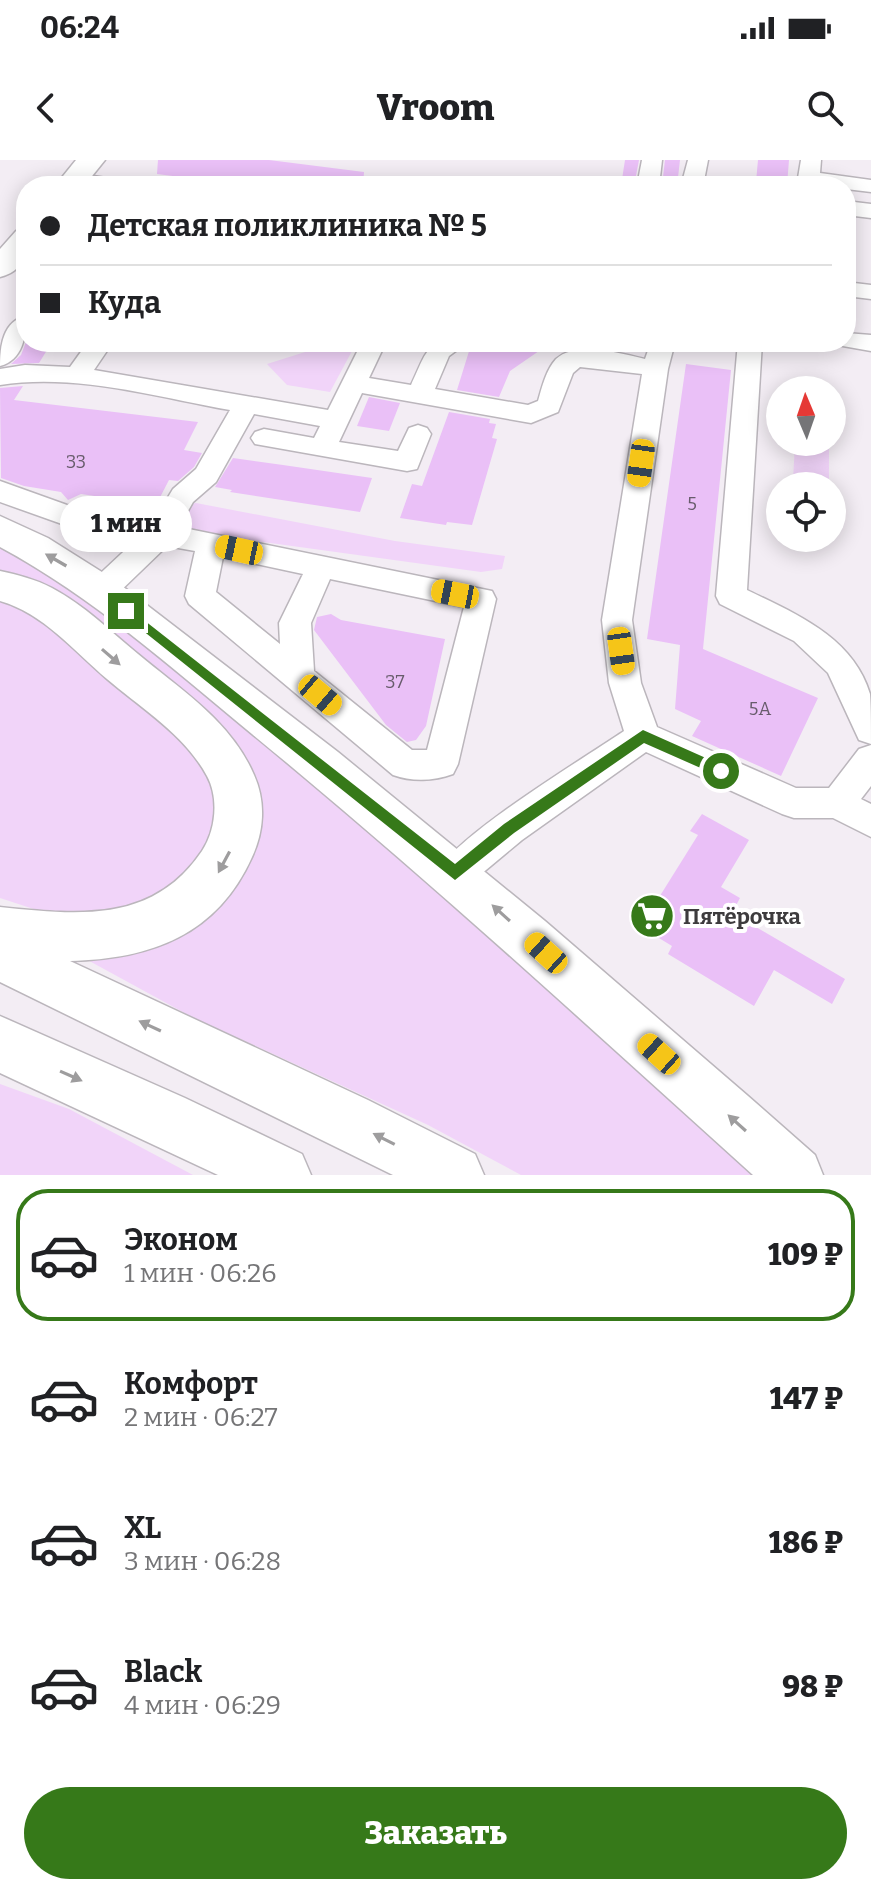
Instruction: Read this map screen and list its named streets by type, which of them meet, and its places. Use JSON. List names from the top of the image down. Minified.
{"places":{"supermarket":["Пятёрочка"]},"house_numbers":["33","5","37","5А"],"north":"top","page":{"status":"06:24","header":"Vroom","banner":["Детская поликлиника № 5","Куда"],"bubble":"1 мин","list":[{"name":"Эконом","note":"1 мин · 06:26","value":"109 ₽"},{"name":"Комфорт","note":"2 мин · 06:27","value":"147 ₽"},{"name":"XL","note":"3 мин · 06:28","value":"186 ₽"},{"name":"Black","note":"4 мин · 06:29","value":"98 ₽"}],"buttons":"Заказать"}}
